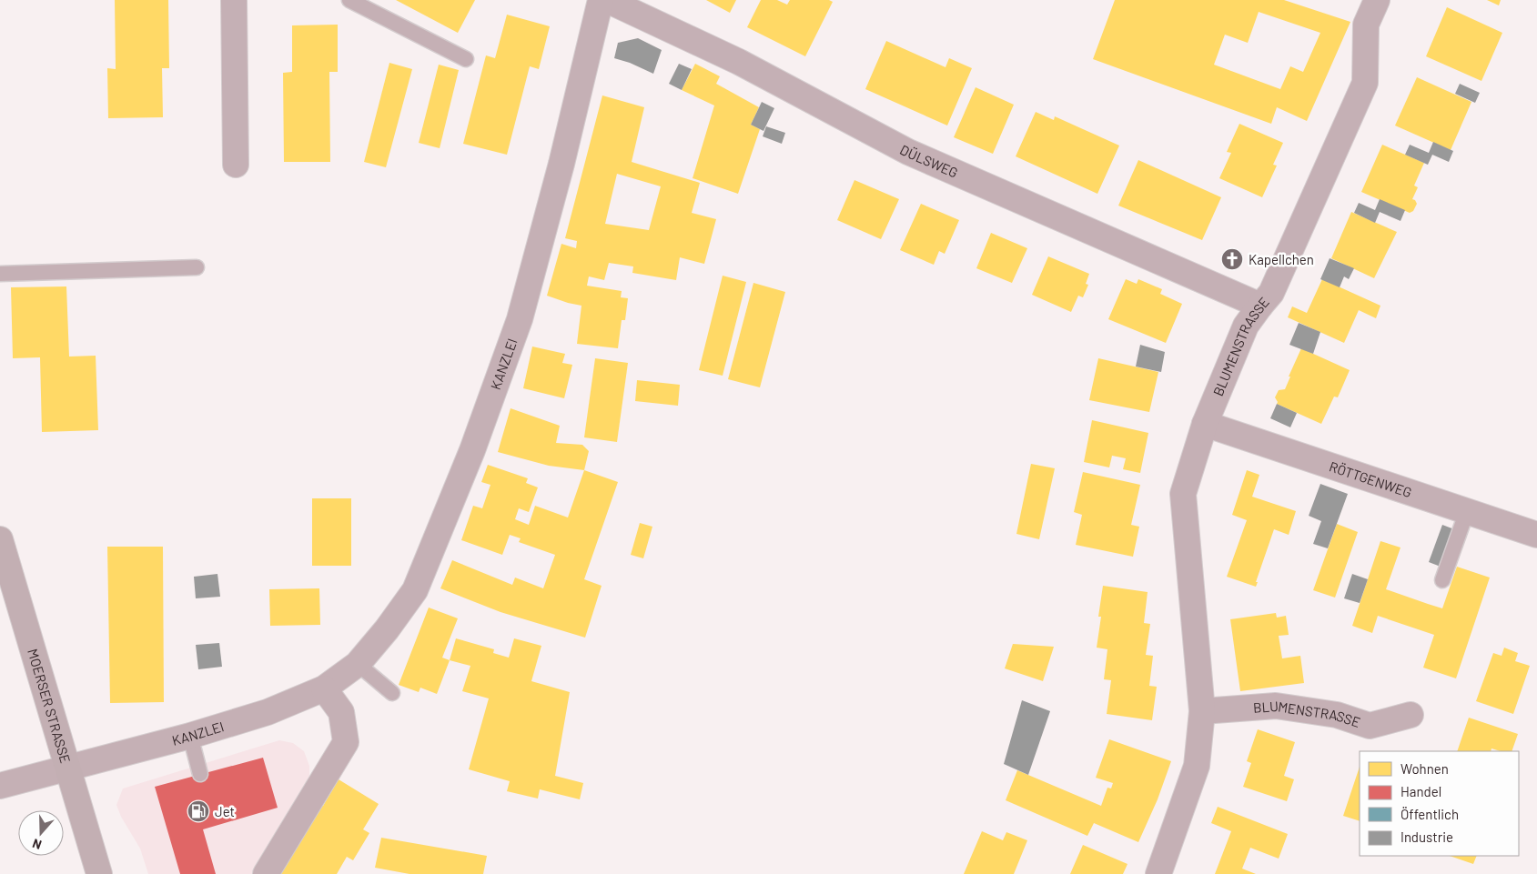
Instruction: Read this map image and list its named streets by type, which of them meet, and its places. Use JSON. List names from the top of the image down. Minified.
{"streets":{"main road":["MOERSER STRASSE"],"street":["DÜLSWEG","BLUMENSTRASSE","KANZLEI","RÖTTGENWEG"]},"crossings":[["DÜLSWEG","BLUMENSTRASSE"],["BLUMENSTRASSE","RÖTTGENWEG"],["KANZLEI","MOERSER STRASSE"]],"places":{"church":["Kapellchen"],"fuel station":["Jet"]},"legend":["Wohnen","Handel","Öffentlich","Industrie"],"north":"bottom"}
